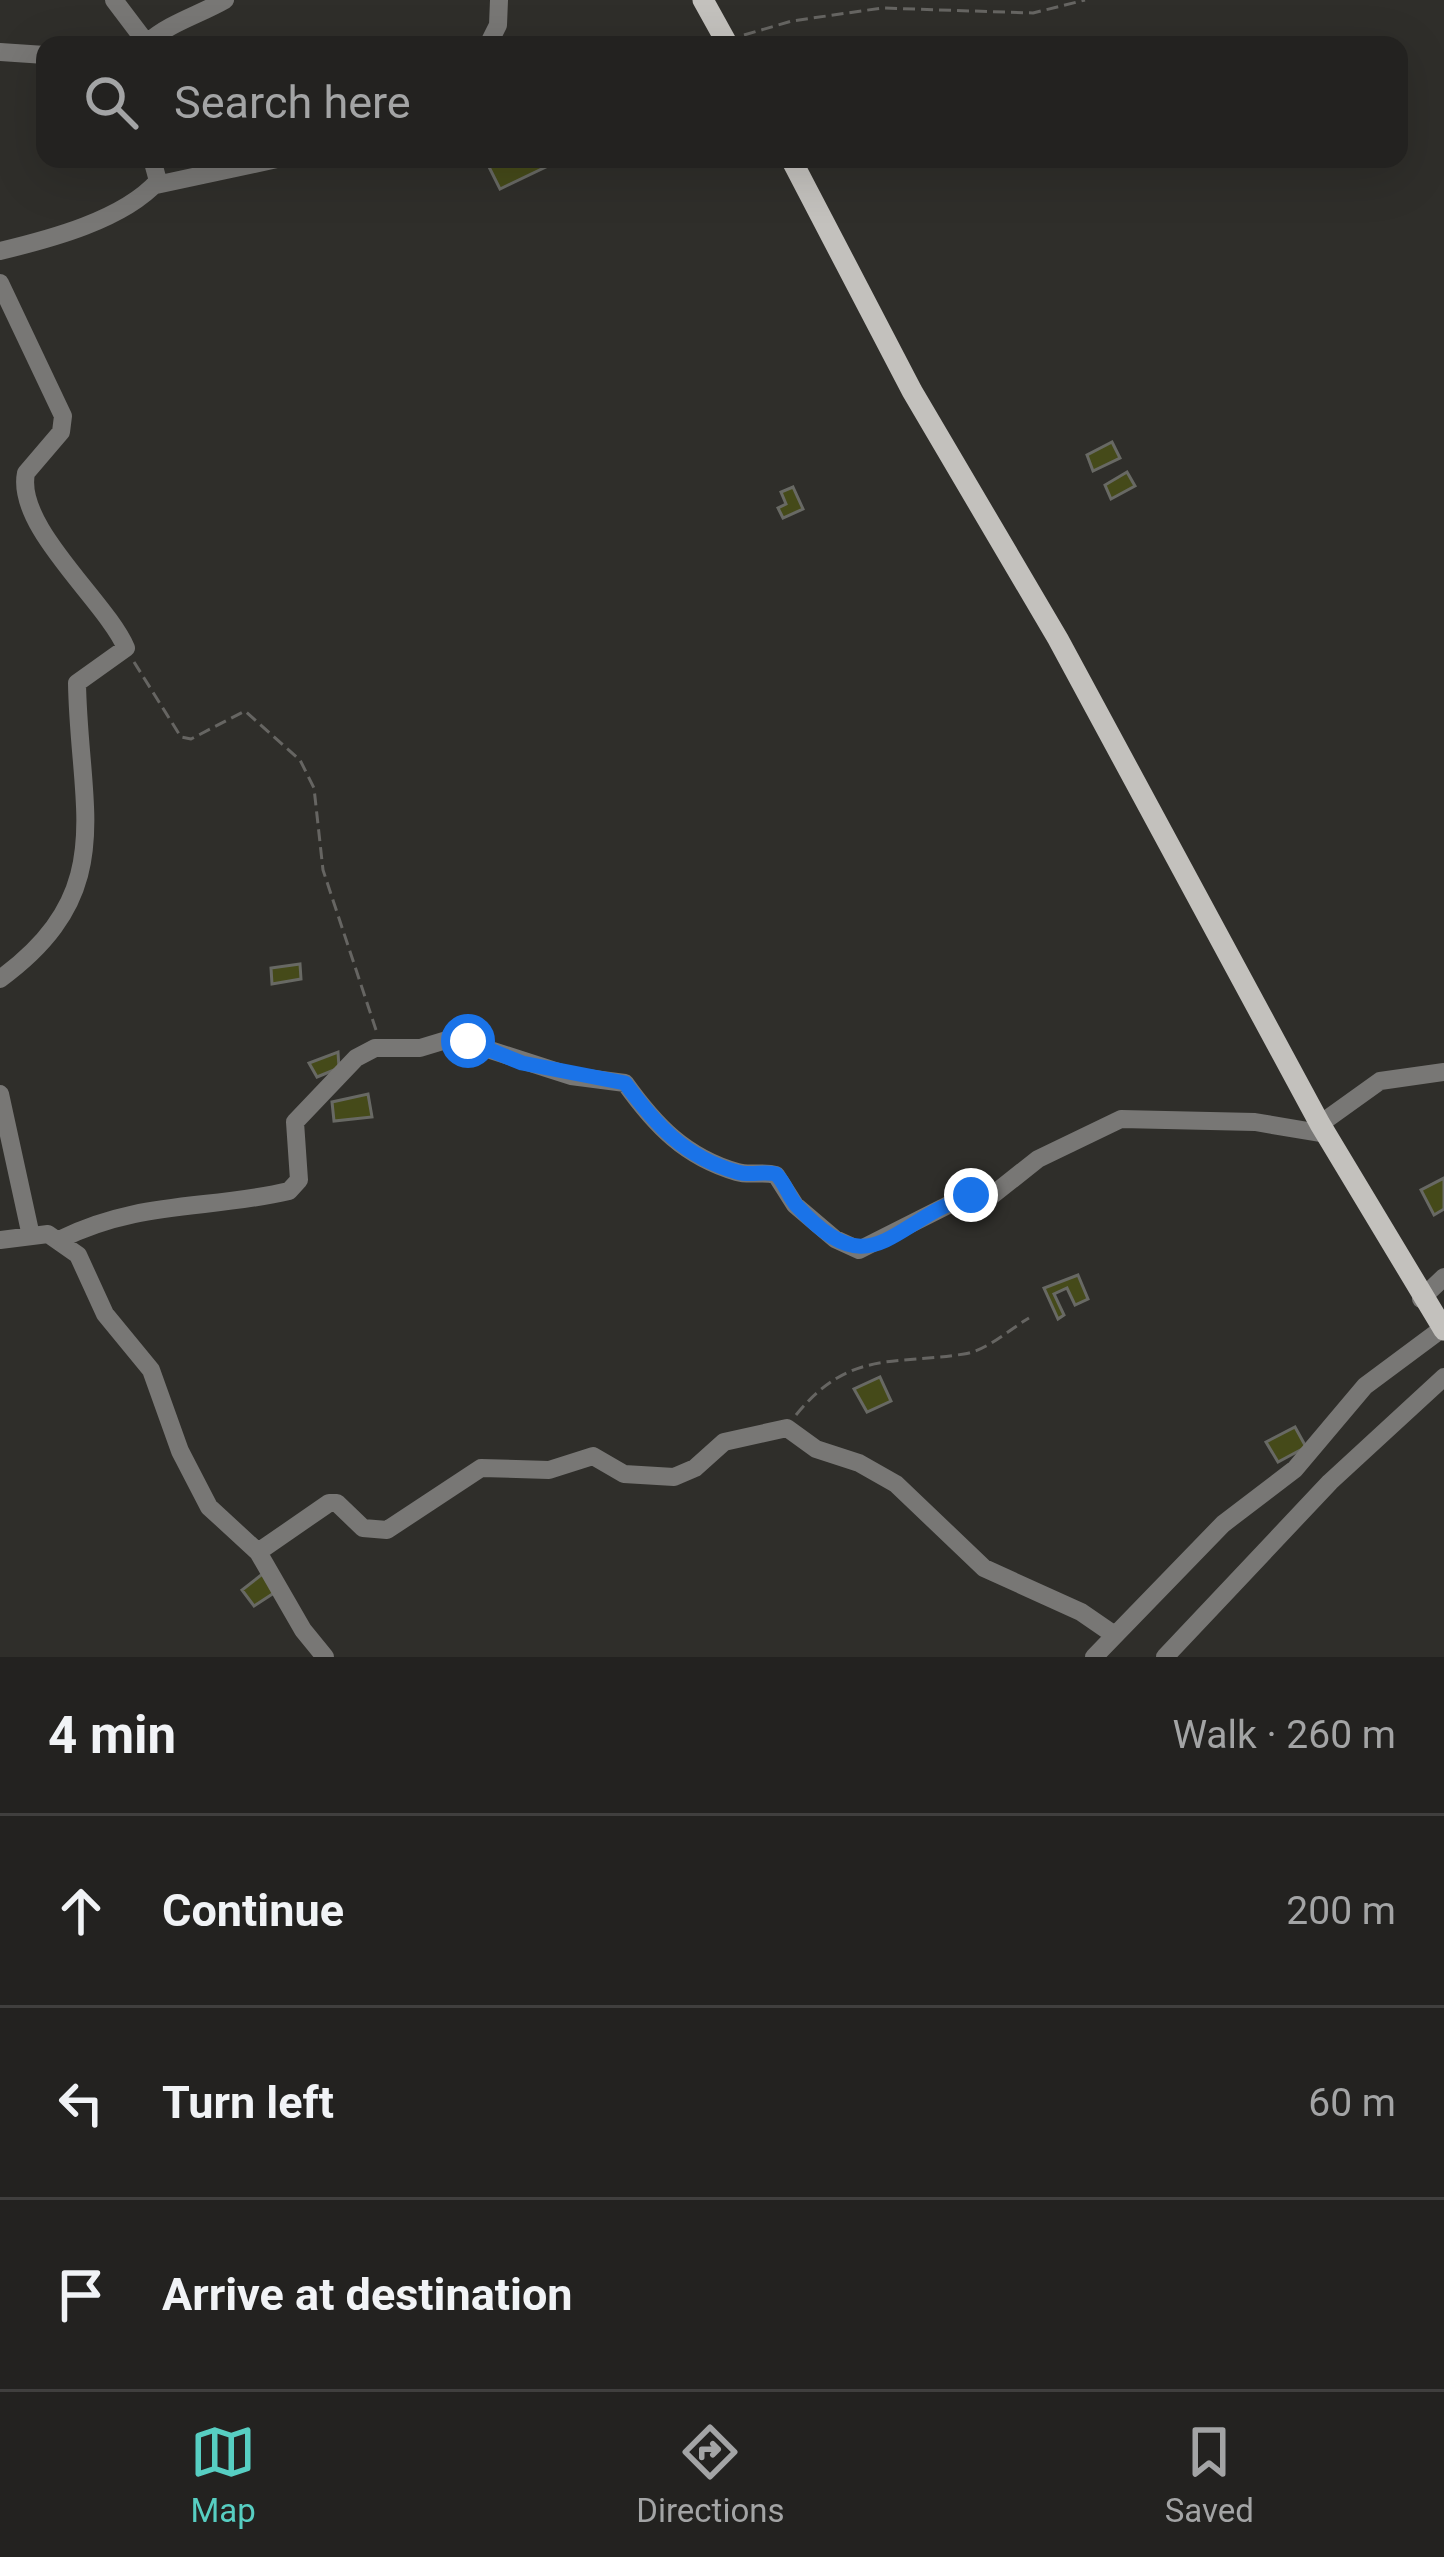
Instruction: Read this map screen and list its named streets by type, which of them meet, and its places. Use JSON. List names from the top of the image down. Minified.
{"page":{"search":"Search here","heading":["4 min","Walk · 260 m"],"list":[["Continue","200 m"],["Turn left","60 m"],"Arrive at destination"],"nav":["Map","Directions","Saved"]}}
